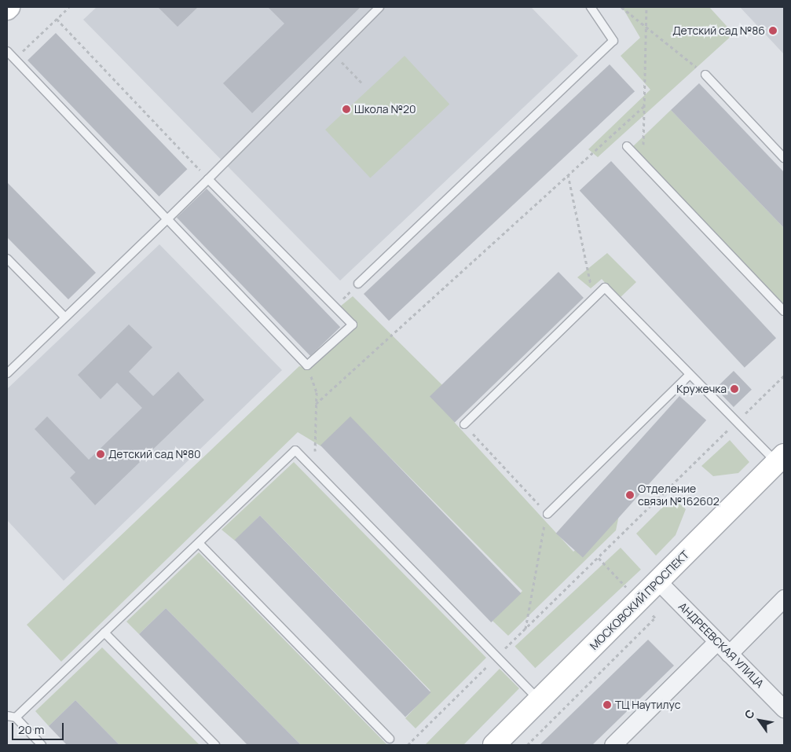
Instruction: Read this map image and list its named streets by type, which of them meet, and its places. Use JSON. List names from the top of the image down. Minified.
{"streets":{"street":["МОСКОВСКИЙ ПРОСПЕКТ","АНДРЕЕВСКАЯ УЛИЦА"]},"crossings":[["МОСКОВСКИЙ ПРОСПЕКТ","АНДРЕЕВСКАЯ УЛИЦА"]],"places":["Детский сад №86","Школа №20","Кружечка","Детский сад №80","Отделение связи №162602","ТЦ Наутилус"],"scale_bar":"20 m","north":"top left"}
